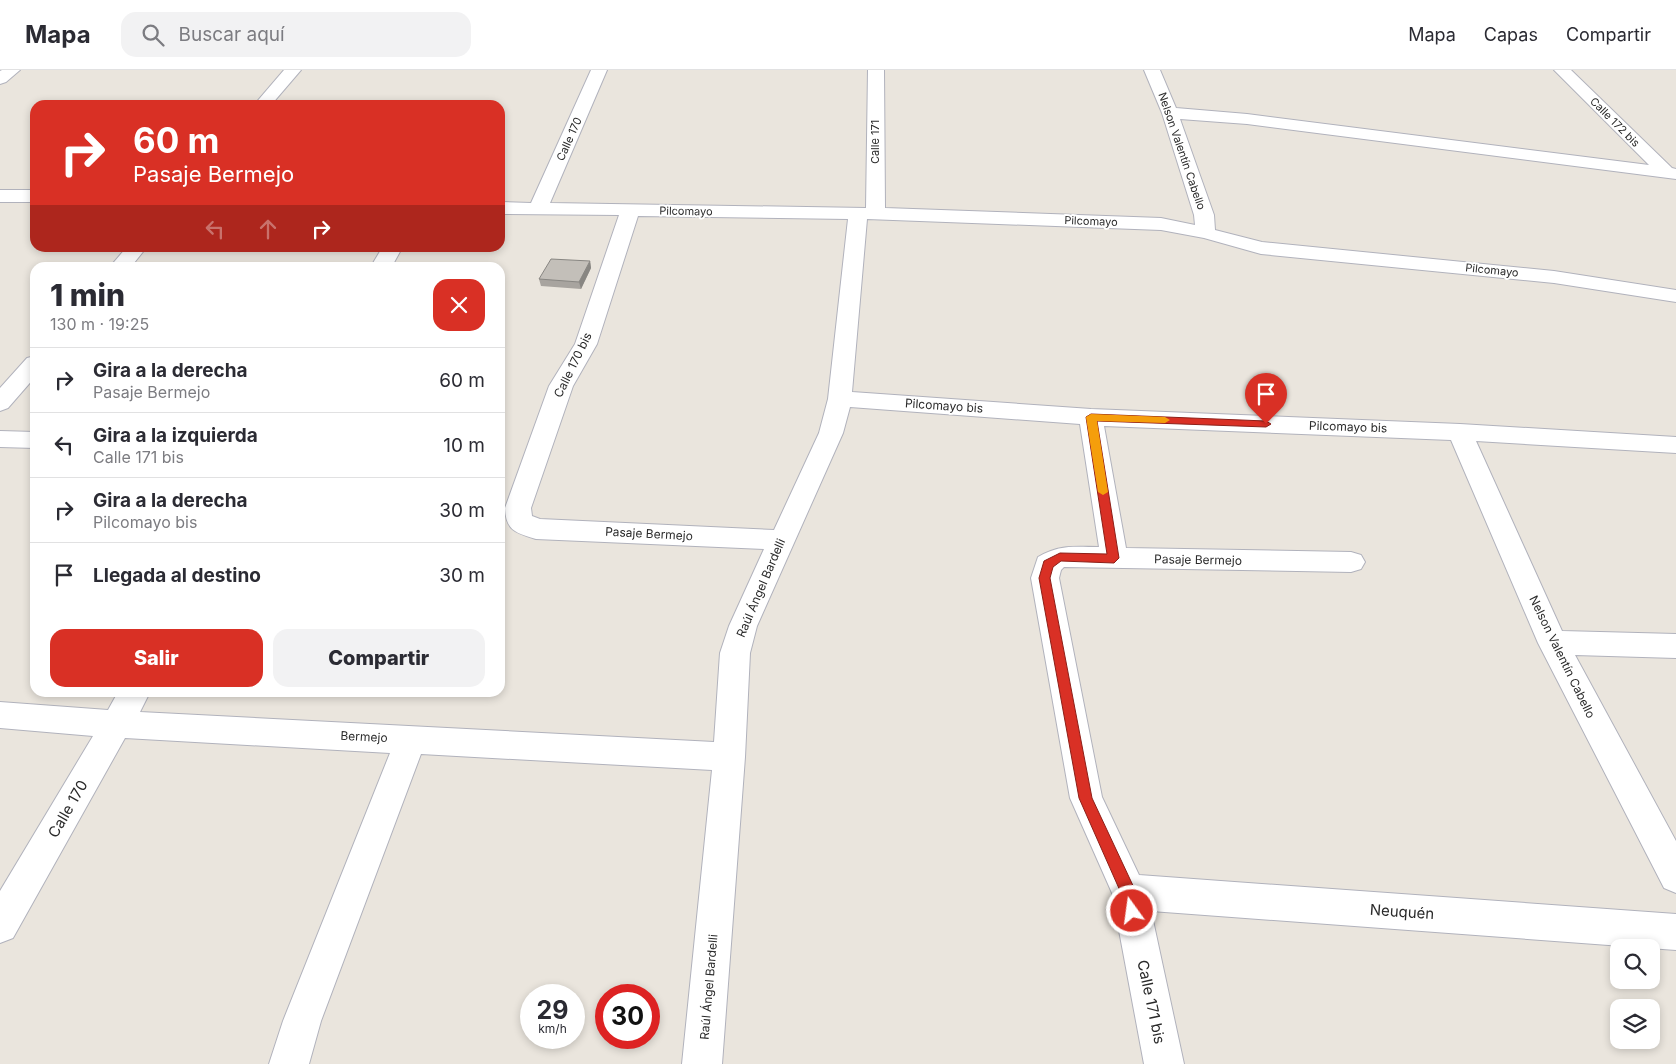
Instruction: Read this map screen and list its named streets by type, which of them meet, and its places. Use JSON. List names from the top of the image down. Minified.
{"streets":{"street":["Calle 172 bis","Calle 170","Calle 171","Nelson Valentín Cabello","Pilcomayo","Calle 170 bis","Pilcomayo bis","Pasaje Bermejo","Raúl Ángel Bardelli","Bermejo","Neuquén","Calle 171 bis"]},"crossings":[["Calle 170","Pilcomayo"],["Calle 170","Bermejo"],["Calle 171","Pilcomayo"],["Calle 171","Raúl Ángel Bardelli"],["Nelson Valentín Cabello","Pilcomayo"],["Nelson Valentín Cabello","Pilcomayo bis"],["Pilcomayo","Calle 170 bis"],["Pilcomayo","Raúl Ángel Bardelli"],["Calle 170 bis","Pasaje Bermejo"],["Pilcomayo bis","Raúl Ángel Bardelli"],["Pasaje Bermejo","Raúl Ángel Bardelli"],["Pasaje Bermejo","Calle 171 bis"],["Raúl Ángel Bardelli","Bermejo"],["Neuquén","Calle 171 bis"]],"page":{"header":"Mapa","search":"Buscar aquí","nav":["Mapa","Capas","Compartir"],"turn":["60 m","Pasaje Bermejo"],"heading":["1 min","130 m · 19:25"],"list":[{"name":"Gira a la derecha","note":"Pasaje Bermejo","value":"60 m"},{"name":"Gira a la izquierda","note":"Calle 171 bis","value":"10 m"},{"name":"Gira a la derecha","note":"Pilcomayo bis","value":"30 m"},{"name":"Llegada al destino","value":"30 m"}],"buttons":["Salir","Compartir"],"speed":"29 km/h","limit":"30"}}
